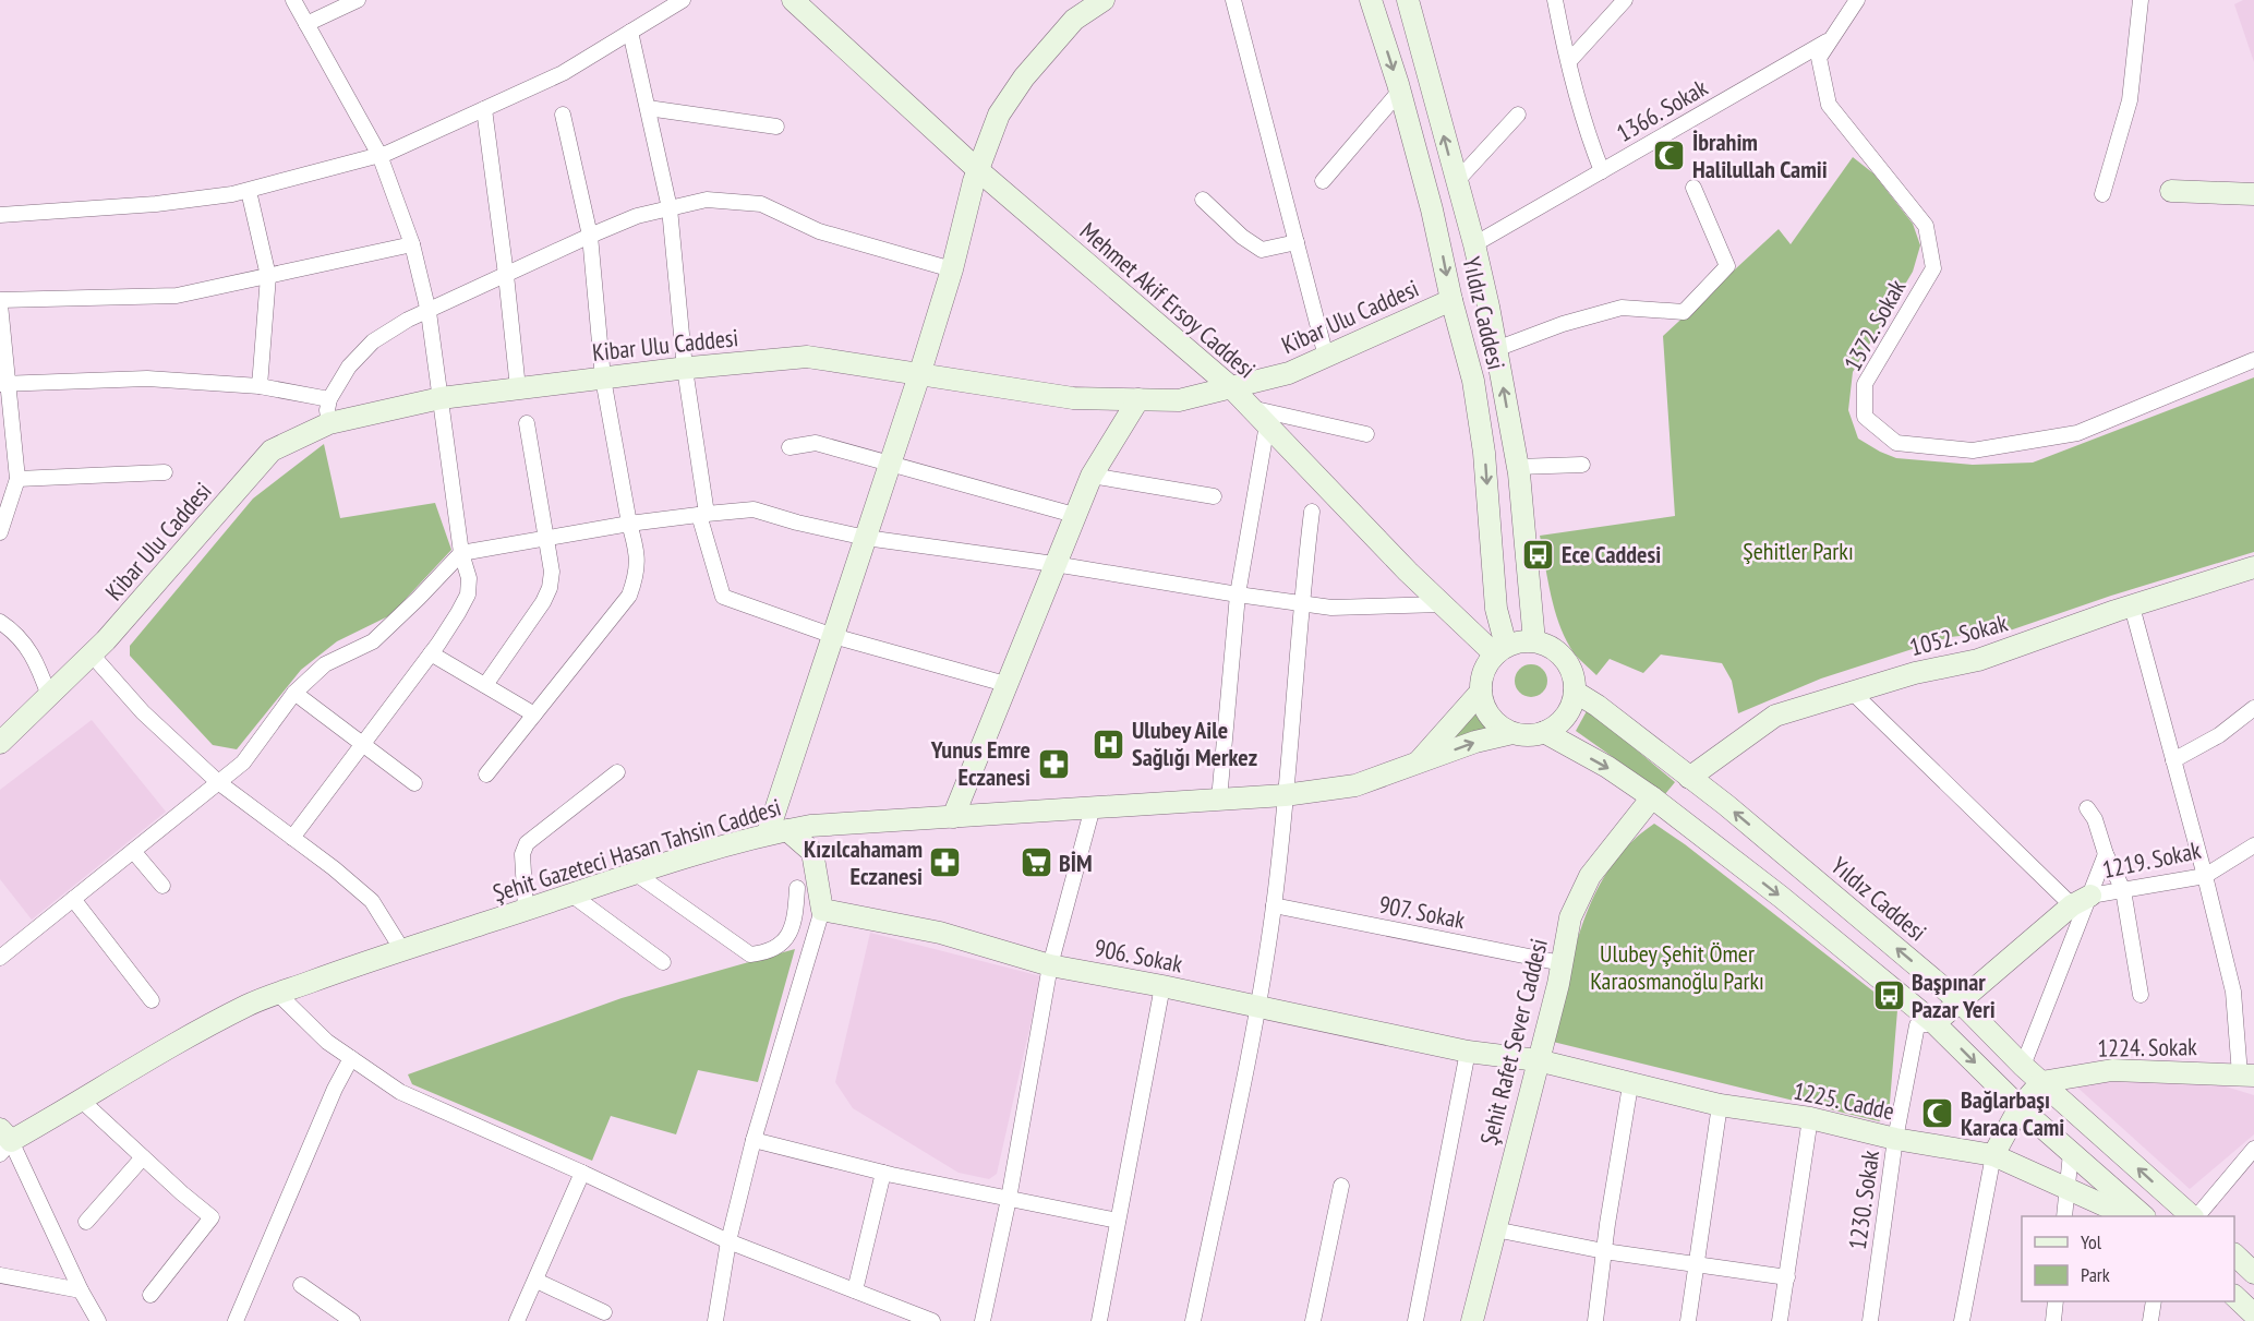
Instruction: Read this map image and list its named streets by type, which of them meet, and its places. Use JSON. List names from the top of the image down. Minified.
{"streets":{"street":["1366. Sokak","Mehmet Akif Ersoy Caddesi","Yıldız Caddesi","Kibar Ulu Caddesi","1372. Sokak","1052. Sokak","Şehit Gazeteci Hasan Tahsin Caddesi","1219. Sokak","907. Sokak","906. Sokak","Şehit Rafet Sever Caddesi","1224. Sokak","1225. Cadde","1230. Sokak"]},"crossings":[["1366. Sokak","Yıldız Caddesi"],["1366. Sokak","1372. Sokak"],["Mehmet Akif Ersoy Caddesi","Yıldız Caddesi"],["Mehmet Akif Ersoy Caddesi","Kibar Ulu Caddesi"],["Mehmet Akif Ersoy Caddesi","Şehit Gazeteci Hasan Tahsin Caddesi"],["Yıldız Caddesi","Kibar Ulu Caddesi"],["Yıldız Caddesi","1052. Sokak"],["Yıldız Caddesi","Şehit Gazeteci Hasan Tahsin Caddesi"],["Yıldız Caddesi","1224. Sokak"],["907. Sokak","Şehit Rafet Sever Caddesi"],["906. Sokak","Şehit Rafet Sever Caddesi"],["906. Sokak","1225. Cadde"],["Şehit Rafet Sever Caddesi","1225. Cadde"],["1225. Cadde","1230. Sokak"]],"parks":["Şehitler Parkı","Ulubey Şehit Ömer Karaosmanoğlu Parkı"],"places":{"mosque":["İbrahim Halilullah Camii","Bağlarbaşı Karaca Cami"],"bus stop":["Ece Caddesi","Başpınar Pazar Yeri"],"hospital":["Ulubey Aile Sağlığı Merkez"],"pharmacy":["Yunus Emre Eczanesi","Kızılcahamam Eczanesi"],"supermarket":["BİM"]},"legend":["Yol","Park"]}
